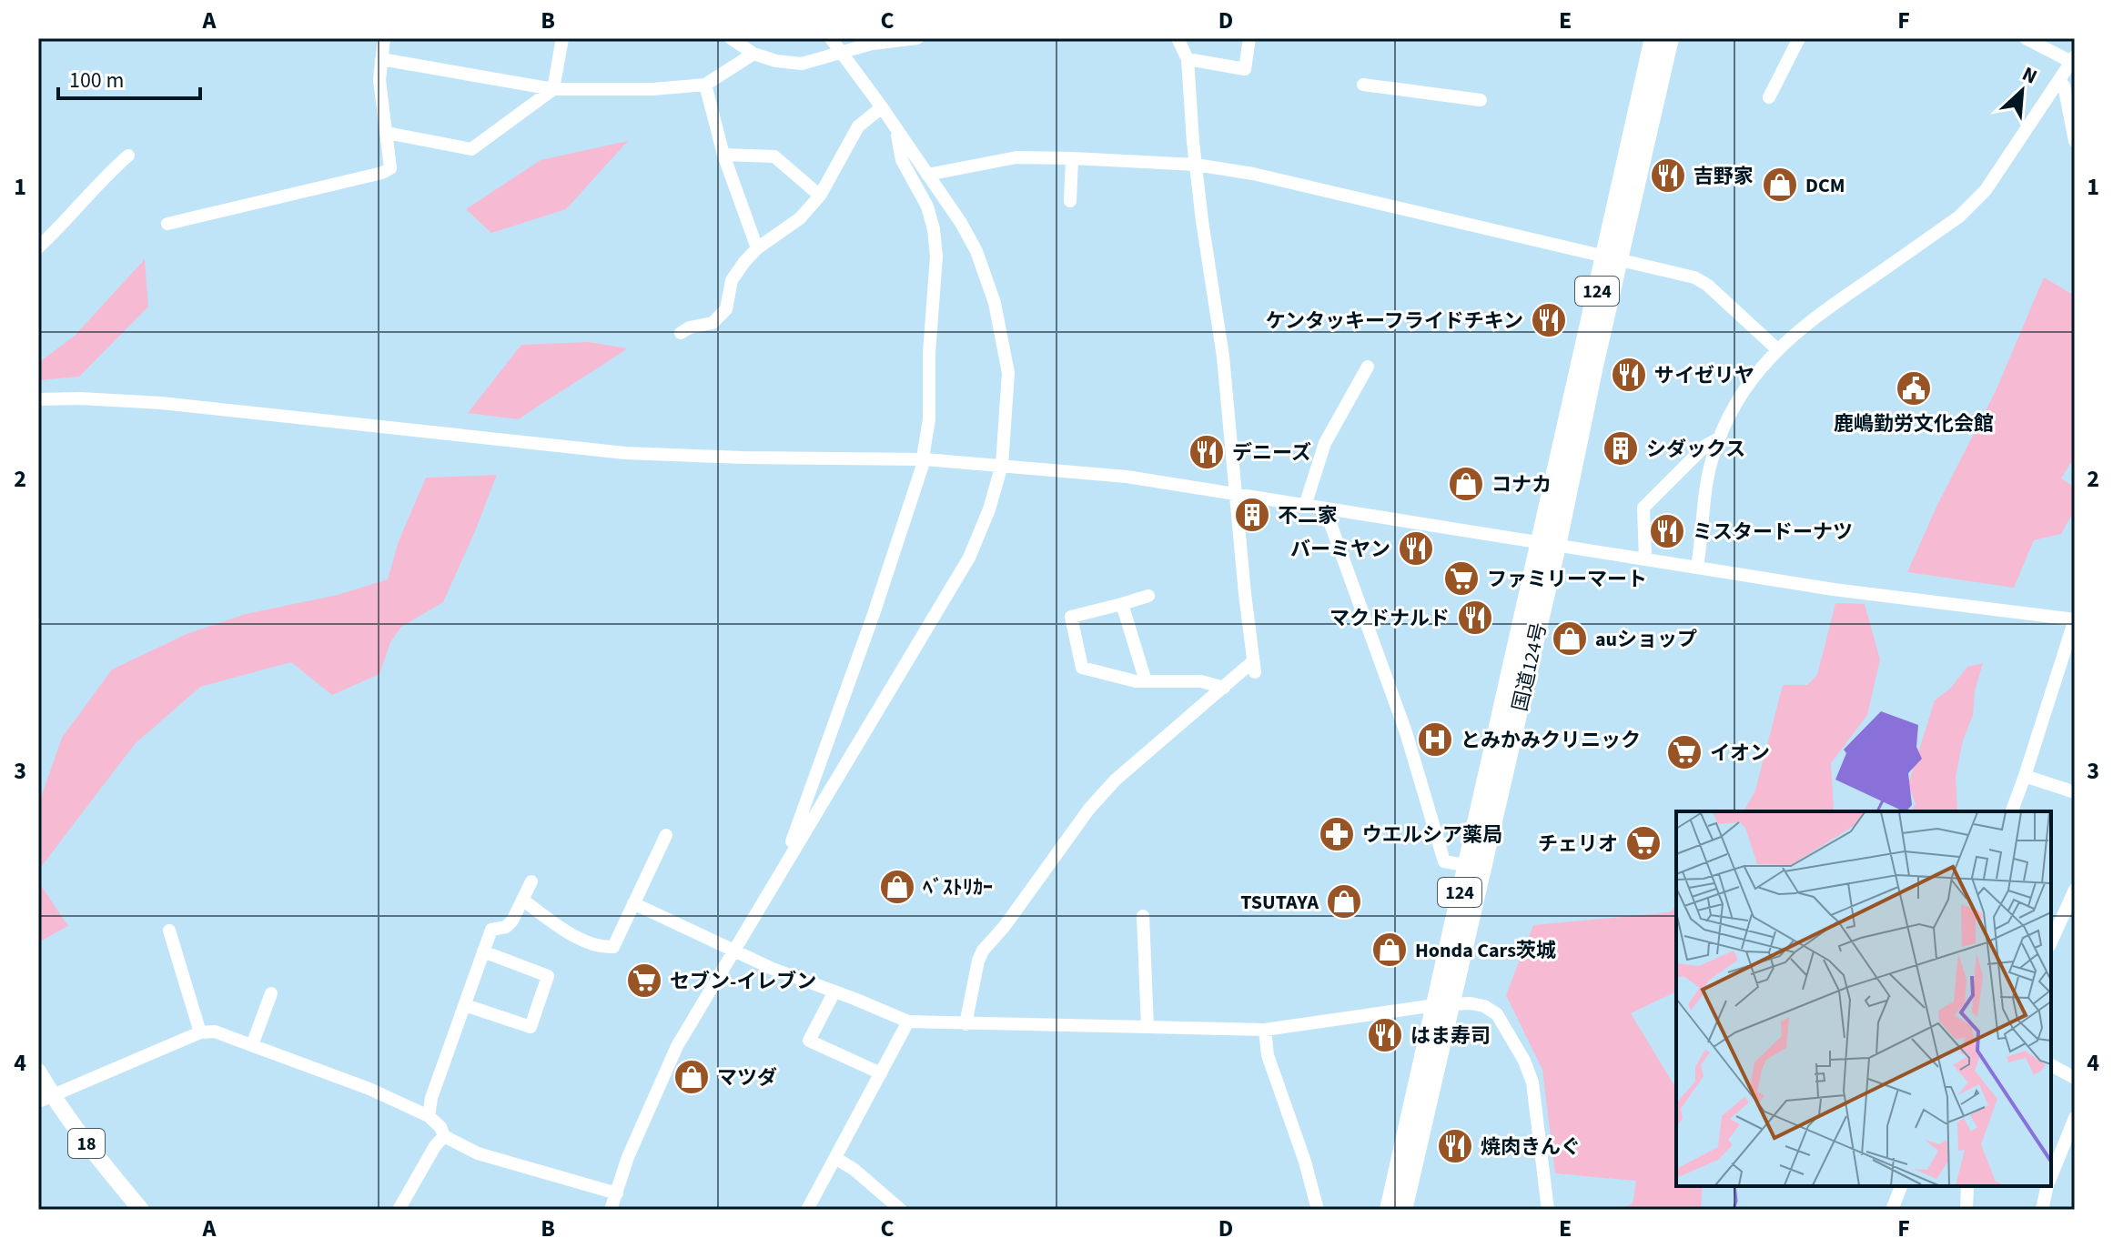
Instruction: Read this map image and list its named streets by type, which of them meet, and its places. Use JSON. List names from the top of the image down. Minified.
{"streets":{"highway":["124","国道124号"],"main road":["18"]},"places":{"restaurant":["吉野家","ケンタッキーフライドチキン","サイゼリヤ","デニーズ","ミスタードーナツ","バーミヤン","マクドナルド","はま寿司","焼肉きんぐ"],"shop":["DCM","コナカ","auショップ","ﾍﾞｽﾄﾘｶｰ","TSUTAYA","Honda Cars茨城","マツダ"],"public building":["鹿嶋勤労文化会館"],"building":["シダックス","不二家"],"supermarket":["ファミリーマート","イオン","チェリオ","セブン-イレブン"],"hospital":["とみかみクリニック"],"pharmacy":["ウエルシア薬局"]},"scale_bar":"100 m","north":"top right","grid":{"columns":["A","B","C","D","E","F"],"rows":["1","2","3","4"]}}
